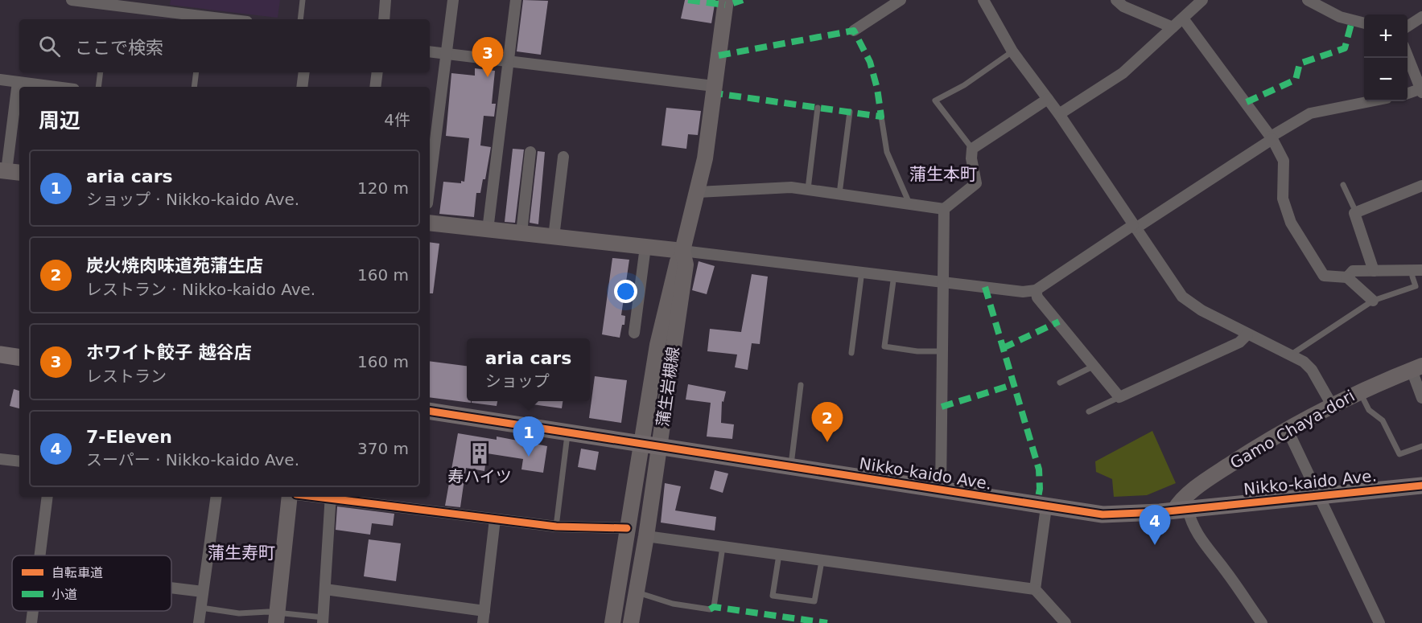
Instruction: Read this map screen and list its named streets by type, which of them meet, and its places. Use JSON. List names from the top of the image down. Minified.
{"streets":{"main road":["蒲生岩槻線","Gamo Chaya-dori","Nikko-kaido Ave."]},"crossings":[["蒲生岩槻線","Nikko-kaido Ave."],["Gamo Chaya-dori","Nikko-kaido Ave."]],"districts":["蒲生本町","蒲生寿町"],"places":{"building":["寿ハイツ"]},"legend":["自転車道","小道"],"page":{"map_buttons":["+","−"],"search":"ここで検索","pins":["3","2","1","4"],"heading":["周辺","4件"],"list":[{"mark":"1","name":"aria cars","note":"ショップ · Nikko-kaido Ave.","value":"120 m"},{"mark":"2","name":"炭火焼肉味道苑蒲生店","note":"レストラン · Nikko-kaido Ave.","value":"160 m"},{"mark":"3","name":"ホワイト餃子 越谷店","note":"レストラン","value":"160 m"},{"mark":"4","name":"7-Eleven","note":"スーパー · Nikko-kaido Ave.","value":"370 m"}],"popup":["aria cars","ショップ"]}}
